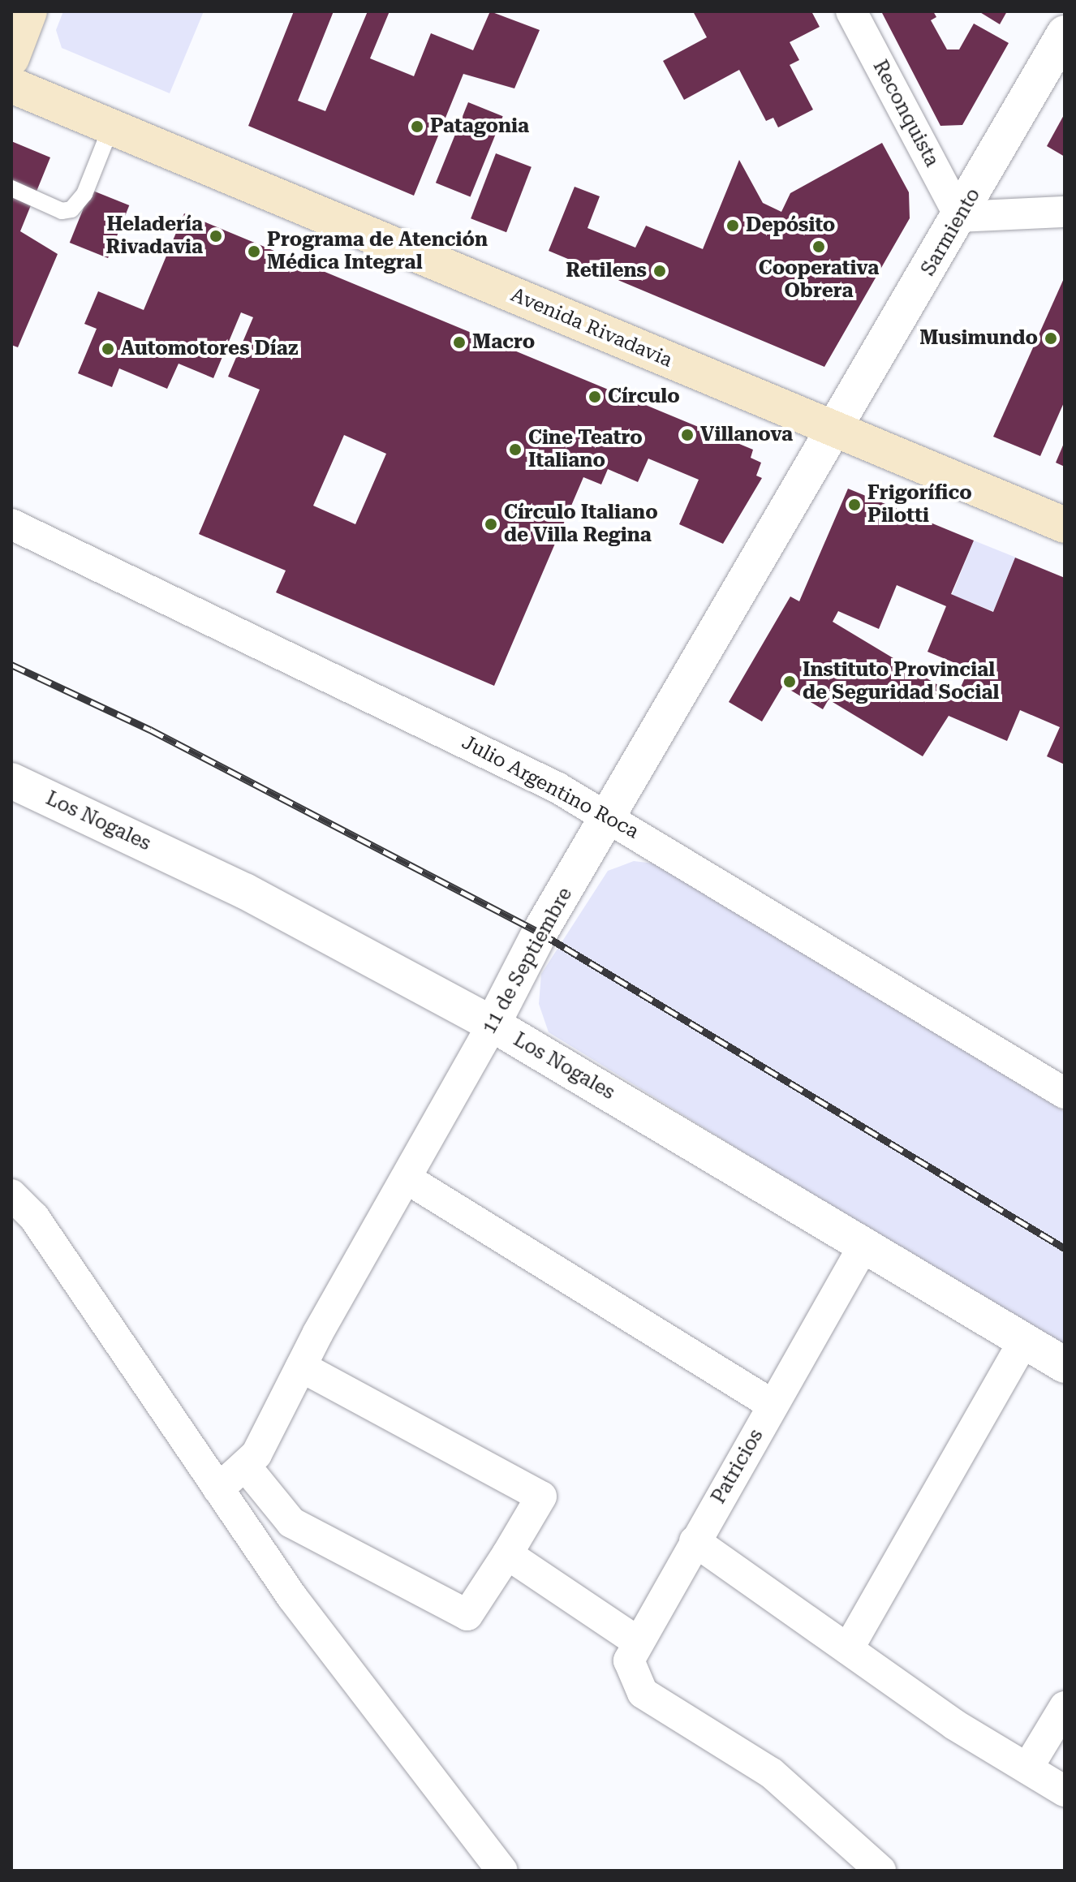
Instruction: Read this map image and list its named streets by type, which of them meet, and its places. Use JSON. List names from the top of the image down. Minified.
{"streets":{"main road":["Avenida Rivadavia"],"street":["Reconquista","Sarmiento","Julio Argentino Roca","Los Nogales","11 de Septiembre","Patricios"]},"crossings":[["Reconquista","Sarmiento"],["Sarmiento","Avenida Rivadavia"],["Sarmiento","11 de Septiembre"],["Avenida Rivadavia","11 de Septiembre"],["Julio Argentino Roca","11 de Septiembre"],["Los Nogales","11 de Septiembre"],["Los Nogales","Patricios"]],"places":["Patagonia","Depósito","Heladería Rivadavia","Cooperativa Obrera","Programa de Atención Médica Integral","Retilens","Musimundo","Macro","Automotores Díaz","Círculo","Villanova","Cine Teatro Italiano","Frigorífico Pilotti","Círculo Italiano de Villa Regina","Instituto Provincial de Seguridad Social"]}
